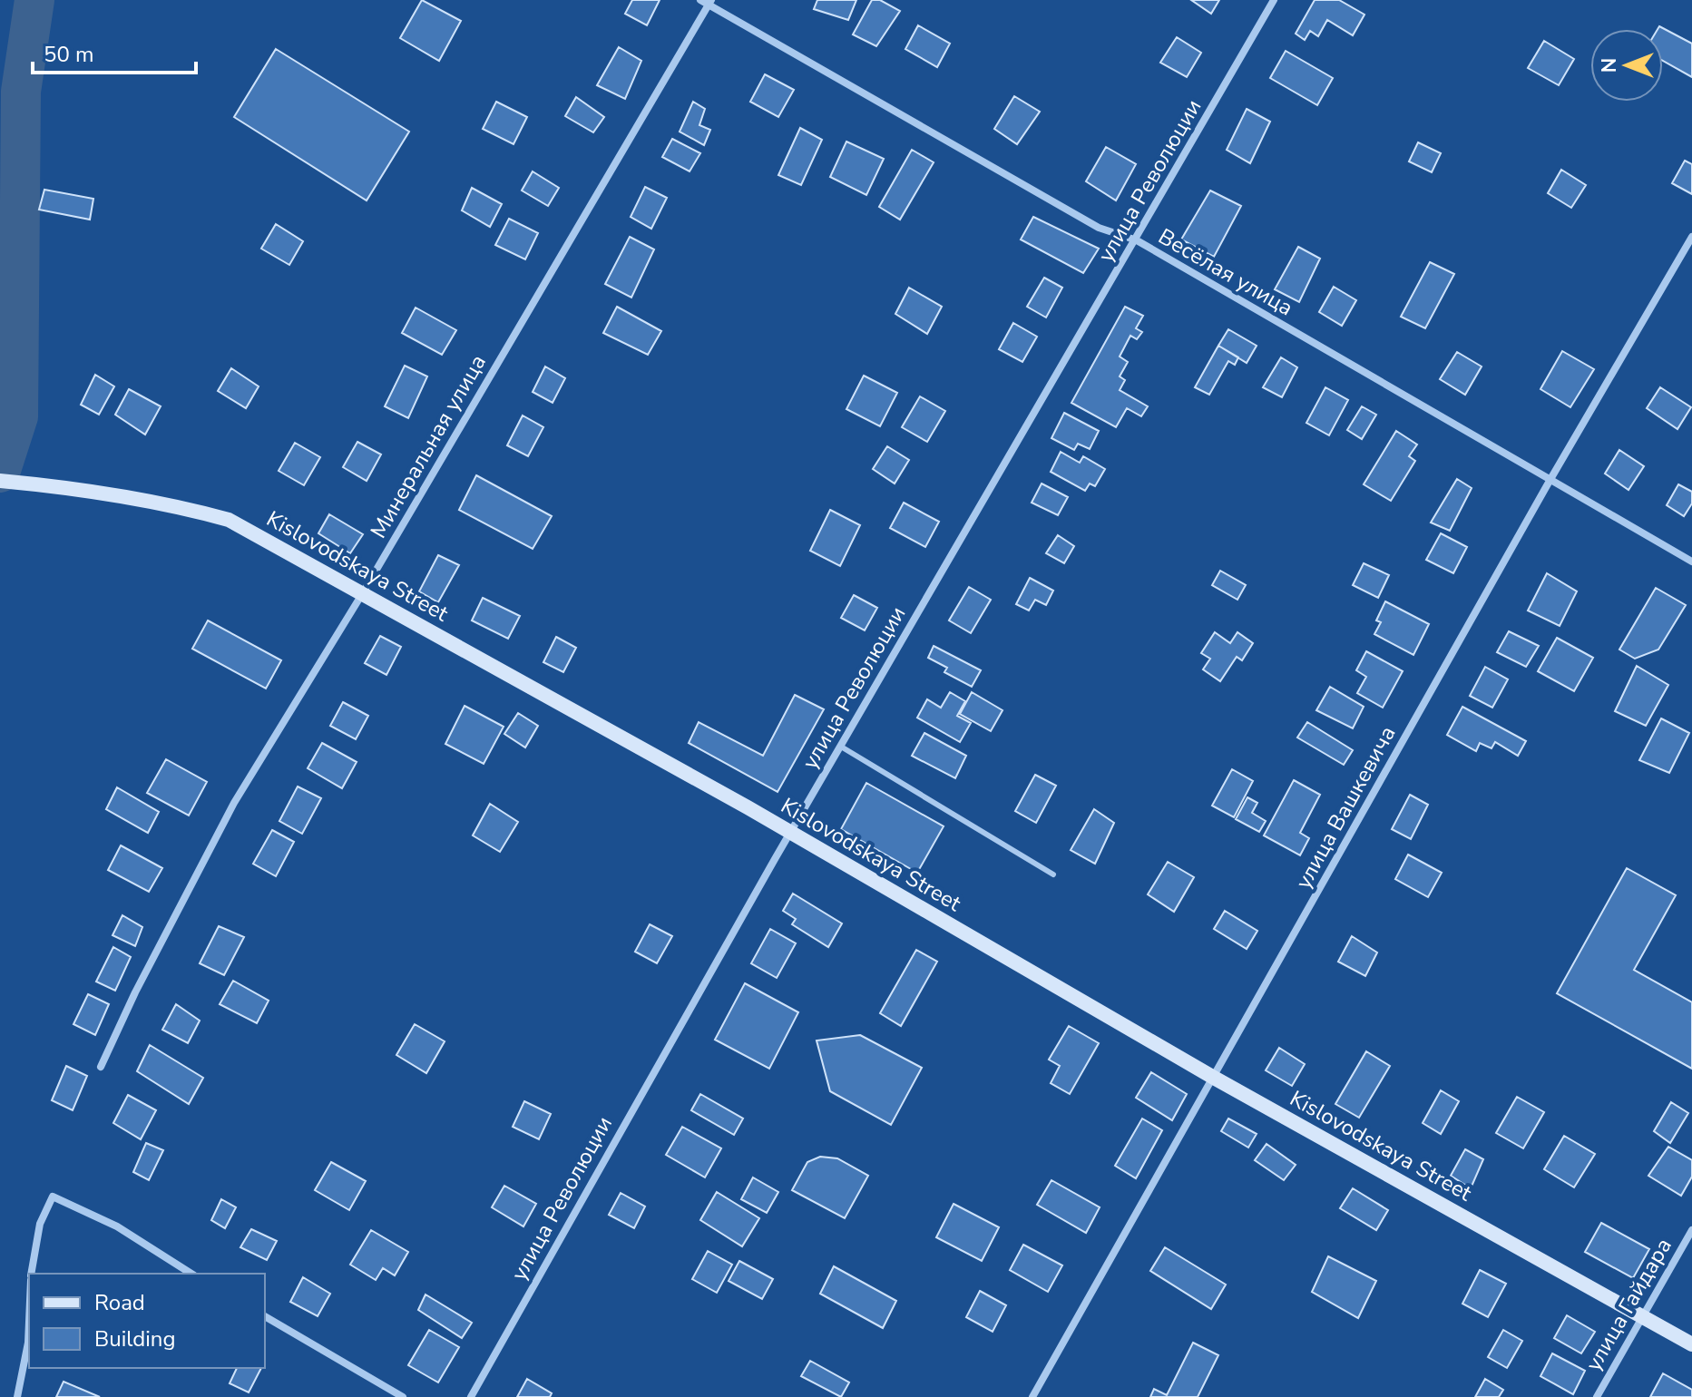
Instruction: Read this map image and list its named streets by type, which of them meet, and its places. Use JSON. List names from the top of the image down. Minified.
{"streets":{"main road":["Kislovodskaya Street"],"street":["улица Революции","Весёлая улица","Минеральная улица","улица Вашкевича","улица Гайдара"]},"crossings":[["улица Революции","Весёлая улица"],["улица Революции","Kislovodskaya Street"],["Весёлая улица","Минеральная улица"],["Весёлая улица","улица Вашкевича"],["Минеральная улица","Kislovodskaya Street"],["Kislovodskaya Street","улица Вашкевича"],["Kislovodskaya Street","улица Гайдара"]],"legend":["Road","Building"],"scale_bar":"50 m","north":"left"}
